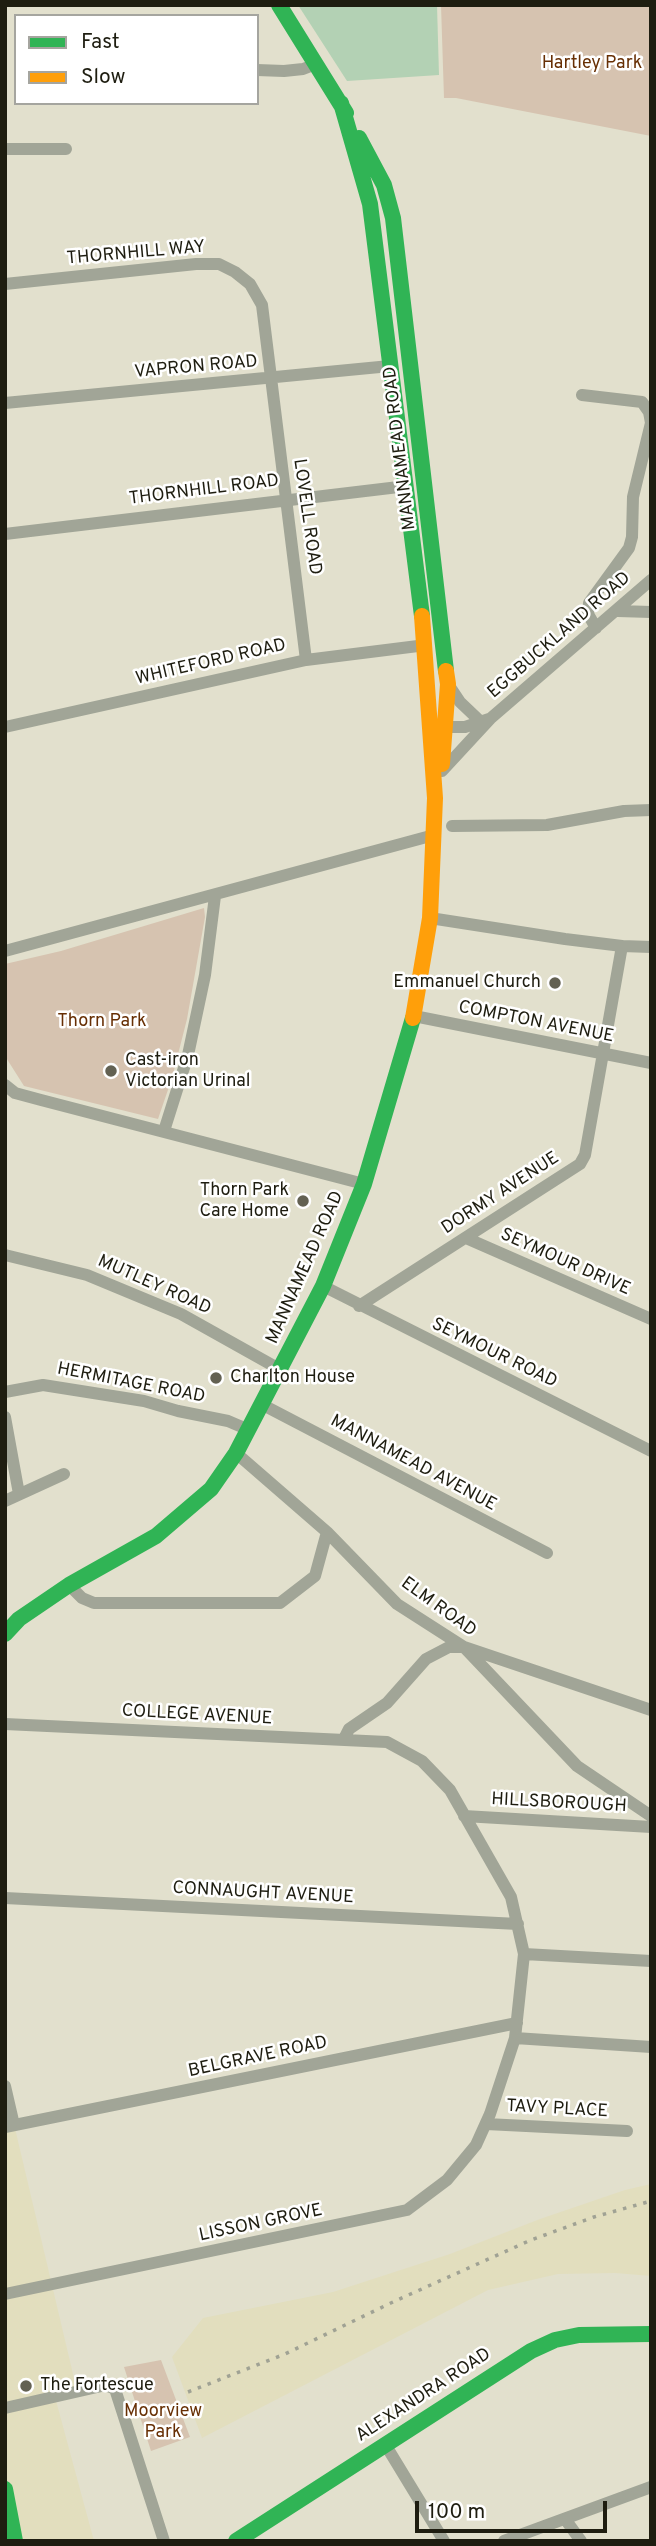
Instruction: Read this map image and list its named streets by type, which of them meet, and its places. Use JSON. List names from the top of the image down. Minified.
{"streets":{"main road":["MANNAMEAD ROAD","ALEXANDRA ROAD"],"street":["THORNHILL WAY","VAPRON ROAD","THORNHILL ROAD","LOVELL ROAD","EGGBUCKLAND ROAD","WHITEFORD ROAD","COMPTON AVENUE","DORMY AVENUE","SEYMOUR DRIVE","MUTLEY ROAD","SEYMOUR ROAD","HERMITAGE ROAD","MANNAMEAD AVENUE","ELM ROAD","COLLEGE AVENUE","HILLSBOROUGH","CONNAUGHT AVENUE","BELGRAVE ROAD","TAVY PLACE","LISSON GROVE"]},"crossings":[["THORNHILL WAY","VAPRON ROAD"],["THORNHILL WAY","LOVELL ROAD"],["VAPRON ROAD","MANNAMEAD ROAD"],["VAPRON ROAD","LOVELL ROAD"],["MANNAMEAD ROAD","THORNHILL ROAD"],["MANNAMEAD ROAD","EGGBUCKLAND ROAD"],["MANNAMEAD ROAD","WHITEFORD ROAD"],["MANNAMEAD ROAD","COMPTON AVENUE"],["MANNAMEAD ROAD","MUTLEY ROAD"],["MANNAMEAD ROAD","SEYMOUR ROAD"],["MANNAMEAD ROAD","HERMITAGE ROAD"],["MANNAMEAD ROAD","MANNAMEAD AVENUE"],["MANNAMEAD ROAD","ELM ROAD"],["THORNHILL ROAD","LOVELL ROAD"],["LOVELL ROAD","WHITEFORD ROAD"],["COMPTON AVENUE","DORMY AVENUE"],["DORMY AVENUE","SEYMOUR DRIVE"],["DORMY AVENUE","SEYMOUR ROAD"],["COLLEGE AVENUE","LISSON GROVE"],["HILLSBOROUGH","LISSON GROVE"],["CONNAUGHT AVENUE","LISSON GROVE"],["BELGRAVE ROAD","LISSON GROVE"],["TAVY PLACE","LISSON GROVE"]],"parks":["Hartley Park","Thorn Park","Moorview Park"],"places":["Emmanuel Church","Cast-iron Victorian Urinal","Thorn Park Care Home","Charlton House","The Fortescue"],"legend":["Fast","Slow"],"scale_bar":"100 m"}
